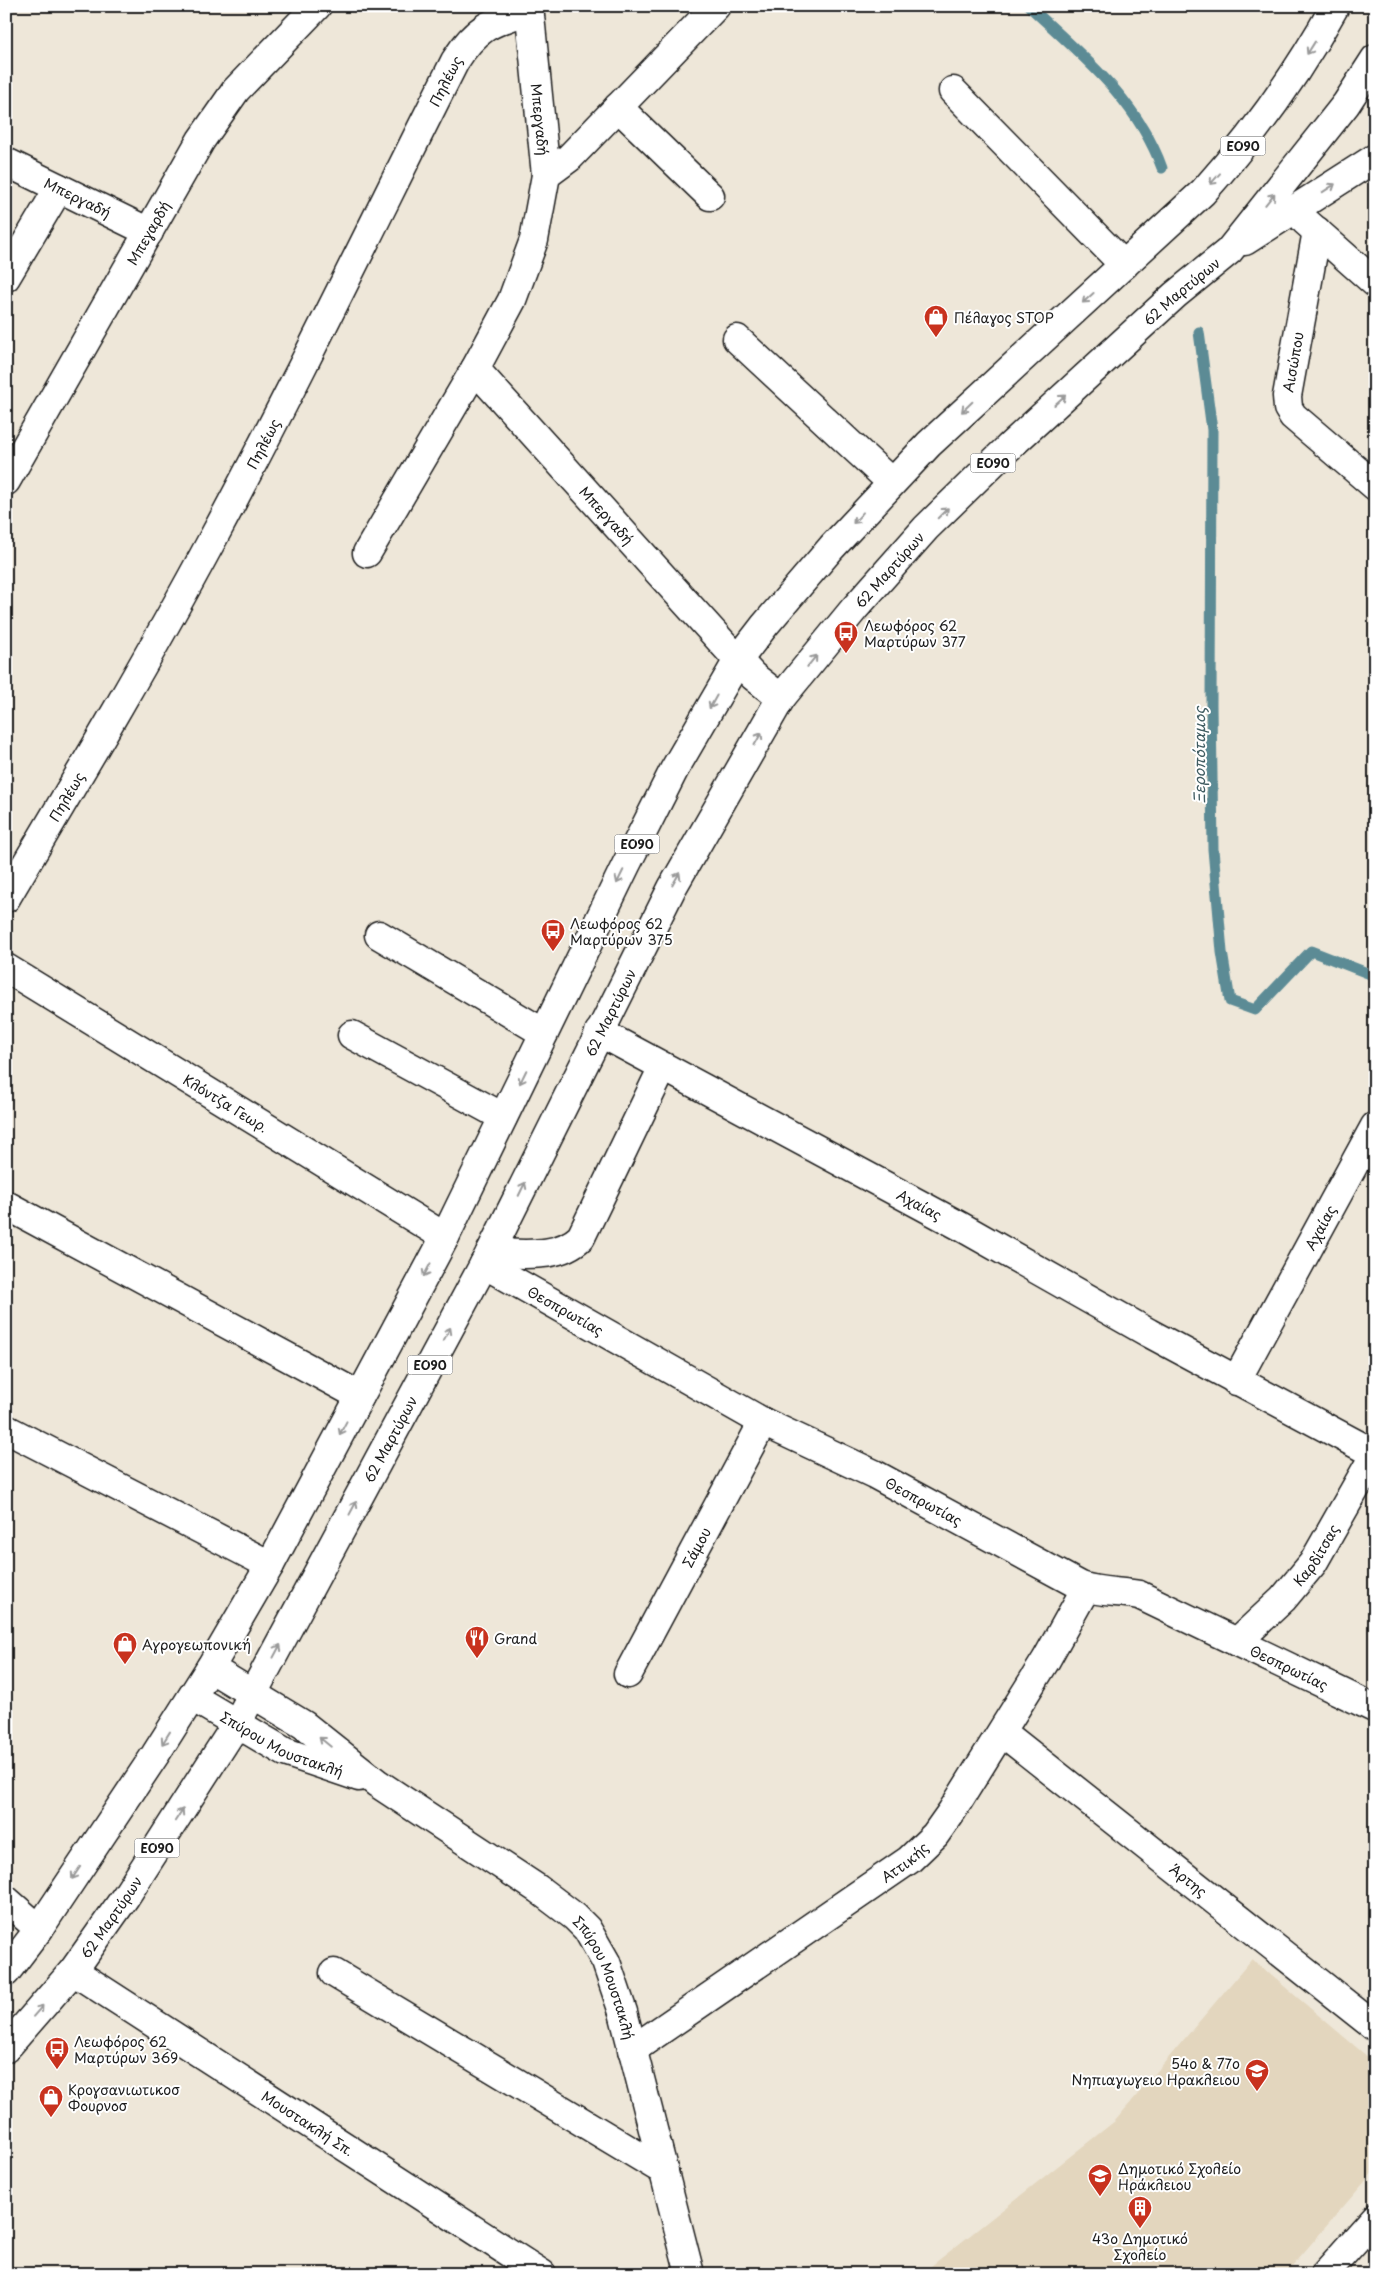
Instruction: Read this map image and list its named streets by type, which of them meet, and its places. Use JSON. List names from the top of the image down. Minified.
{"streets":{"street":["Πηλέως","Μπεργαδή","ΕΟ90","Μπεγαρδή","62 Μαρτύρων","Αισώπου","Κλόντζα Γεωρ.","Αχαίας","Θεσπρωτίας","Σάμου","Καρδίτσας","Σπύρου Μουστακλή","Αττικής","Άρτης","Μουστακλή Σπ."]},"crossings":[["Πηλέως","Μπεργαδή"],["Μπεργαδή","ΕΟ90"],["Μπεργαδή","Μπεγαρδή"],["Μπεργαδή","62 Μαρτύρων"],["ΕΟ90","Κλόντζα Γεωρ."],["ΕΟ90","Σπύρου Μουστακλή"],["62 Μαρτύρων","Αχαίας"],["62 Μαρτύρων","Θεσπρωτίας"],["62 Μαρτύρων","Σπύρου Μουστακλή"],["62 Μαρτύρων","Μουστακλή Σπ."],["Αχαίας","Καρδίτσας"],["Θεσπρωτίας","Σάμου"],["Θεσπρωτίας","Καρδίτσας"],["Θεσπρωτίας","Αττικής"],["Σπύρου Μουστακλή","Αττικής"],["Αττικής","Άρτης"]],"water":["Ξεροπόταμος"],"places":{"shop":["Πέλαγος STOP","Αγρογεωπονική","Κρογσανιωτικοσ Φουρνοσ"],"bus stop":["Λεωφόρος 62 Μαρτύρων 377","Λεωφόρος 62 Μαρτύρων 375","Λεωφόρος 62 Μαρτύρων 369"],"restaurant":["Grand"],"school or university":["54ο & 77ο Νηπιαγωγειο Ηρακλειου","Δημοτικό Σχολείο Ηράκλειου"],"building":["43ο Δημοτικό Σχολείο"]}}
